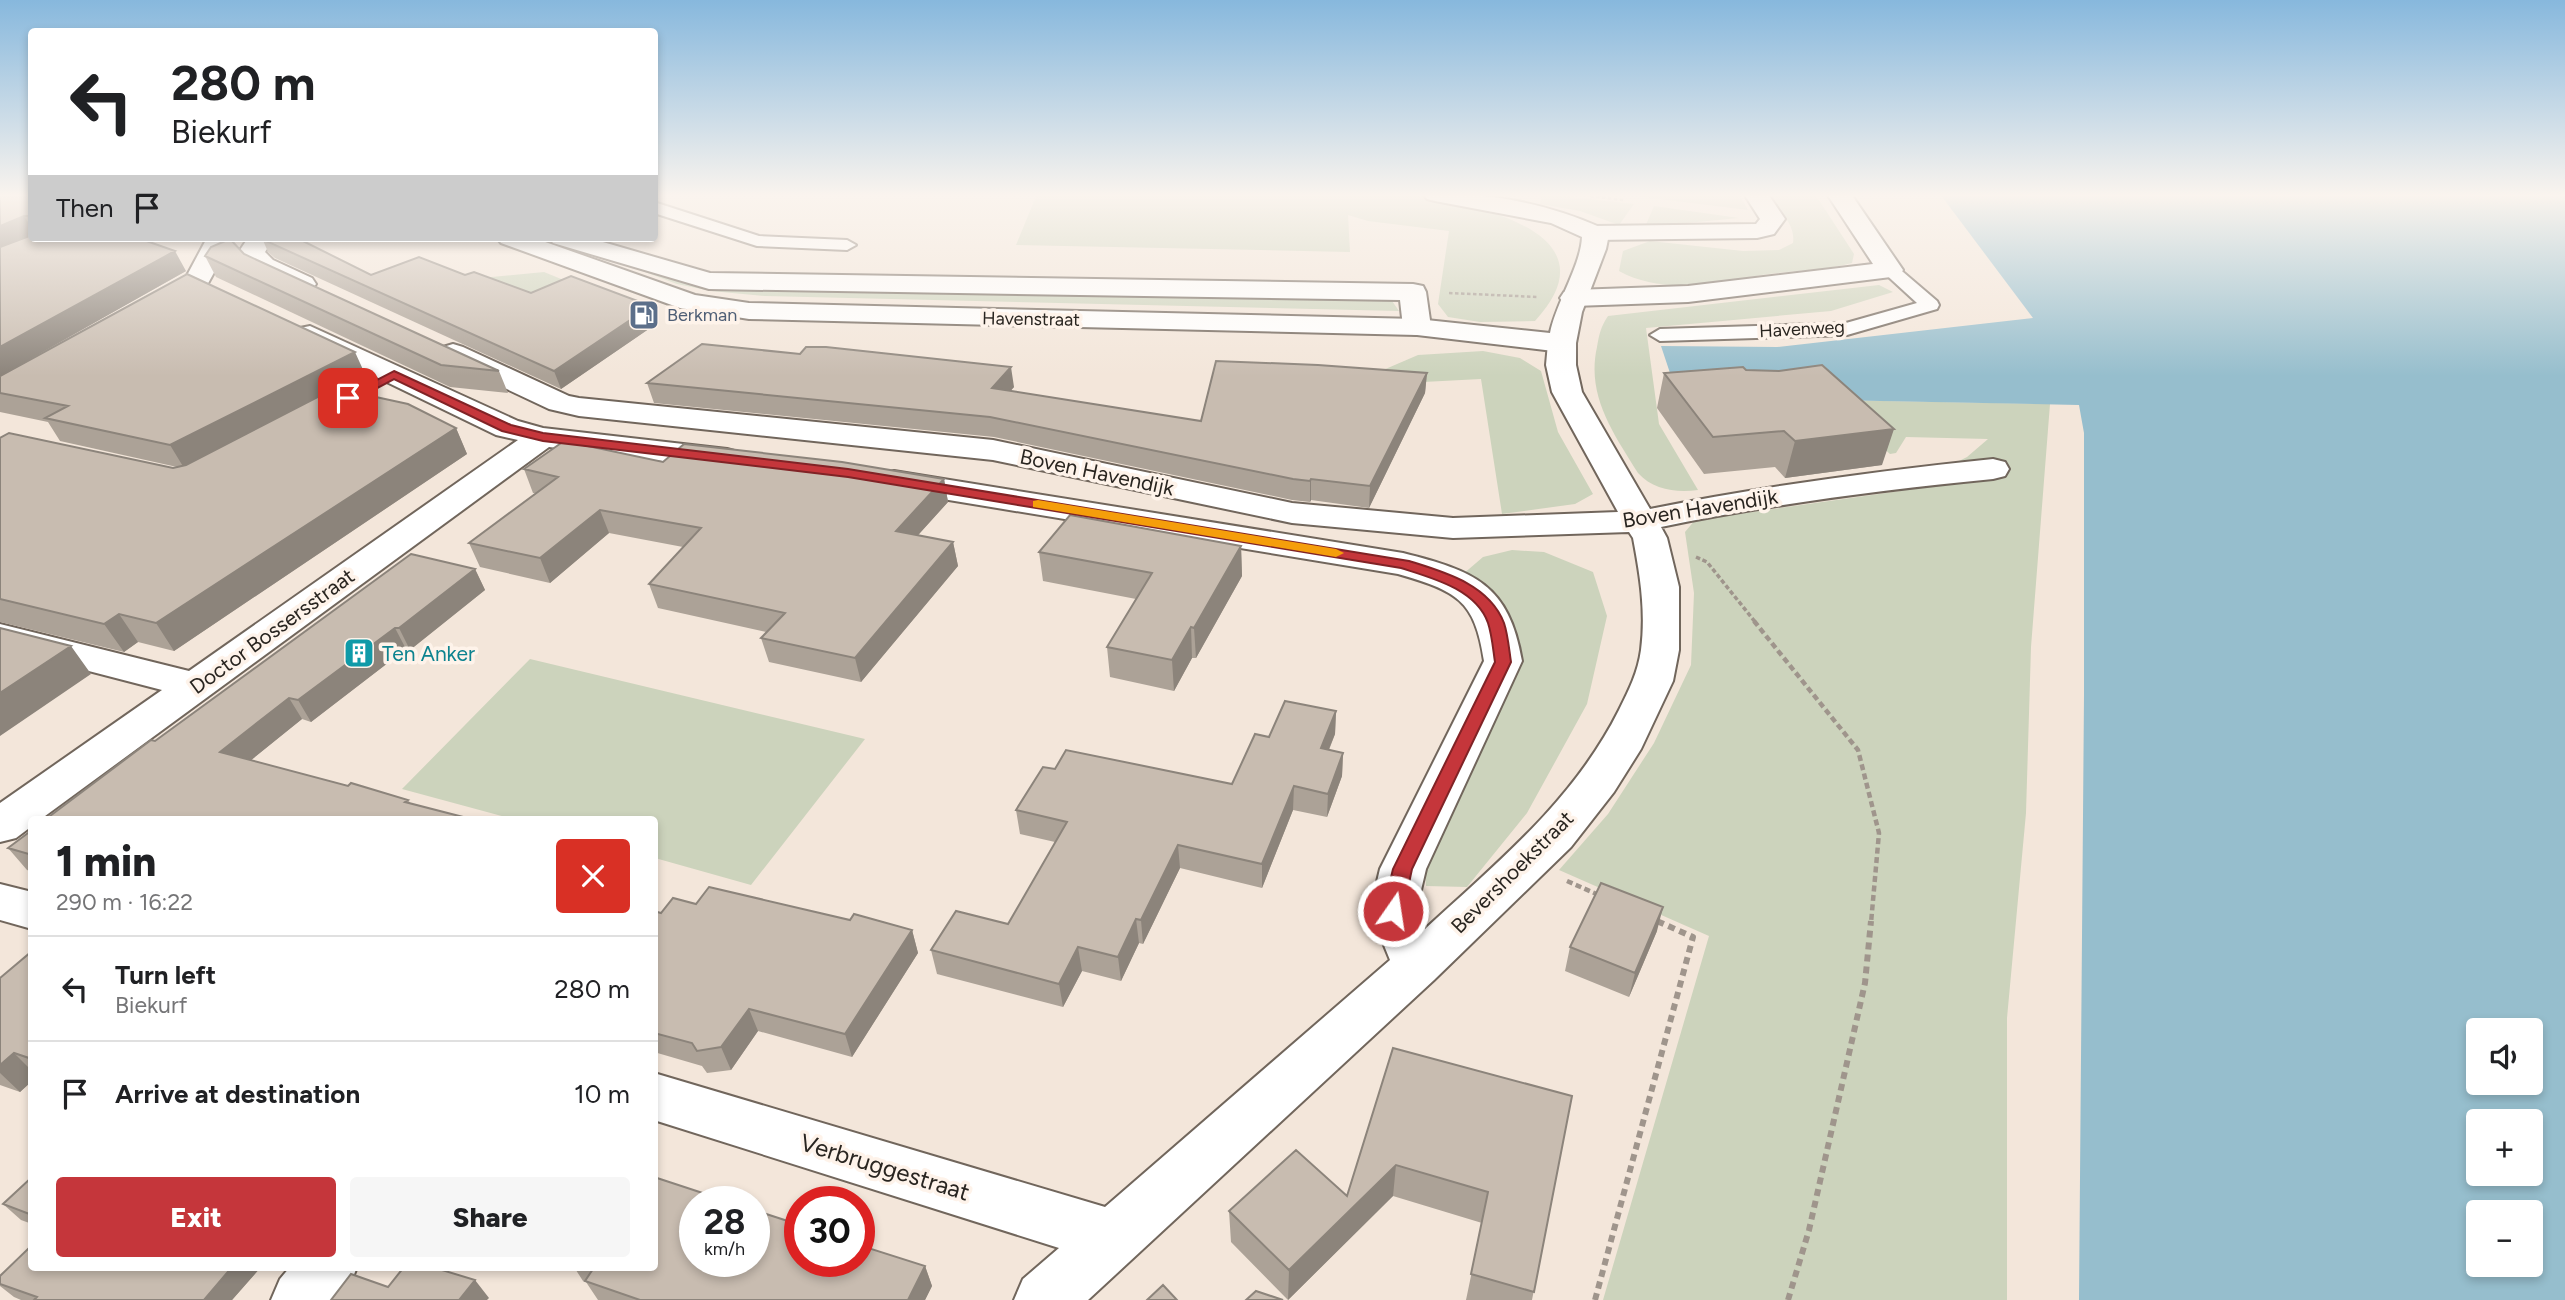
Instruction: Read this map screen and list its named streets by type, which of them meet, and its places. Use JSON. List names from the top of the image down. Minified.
{"streets":{"street":["Havenstraat","Havenweg","Boven Havendijk","Doctor Bossersstraat","Bevershoekstraat","Verbruggestraat"]},"crossings":[["Havenstraat","Bevershoekstraat"],["Boven Havendijk","Bevershoekstraat"],["Bevershoekstraat","Verbruggestraat"]],"places":{"fuel station":["Berkman"],"building":["Ten Anker"]},"page":{"turn":["280 m","Biekurf"],"then":"Then","heading":["1 min","290 m · 16:22"],"list":[{"name":"Turn left","note":"Biekurf","value":"280 m"},{"name":"Arrive at destination","value":"10 m"}],"map_buttons":["+","−"],"buttons":["Exit","Share"],"speed":"28 km/h","limit":"30"}}
